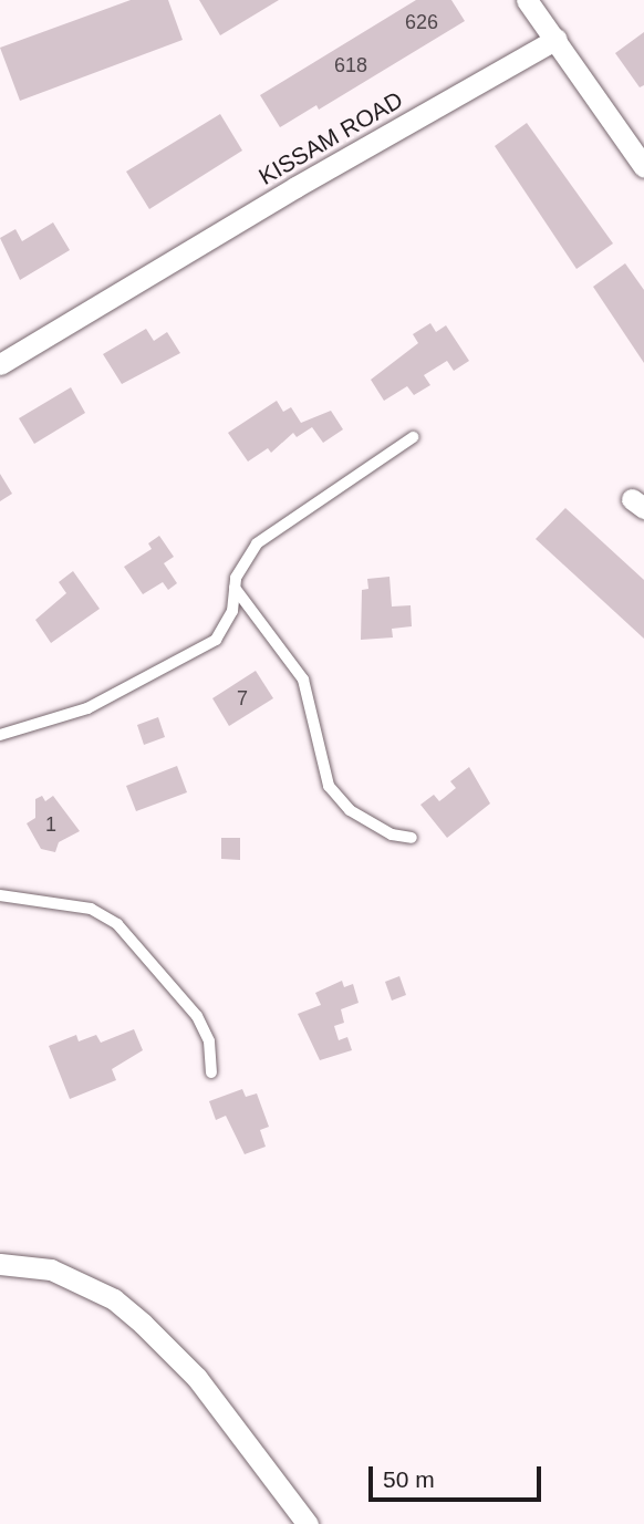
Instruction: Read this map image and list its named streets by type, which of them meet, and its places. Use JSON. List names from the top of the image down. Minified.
{"streets":{"street":["KISSAM ROAD"]},"house_numbers":["626","618","7","1"],"scale_bar":"50 m"}
